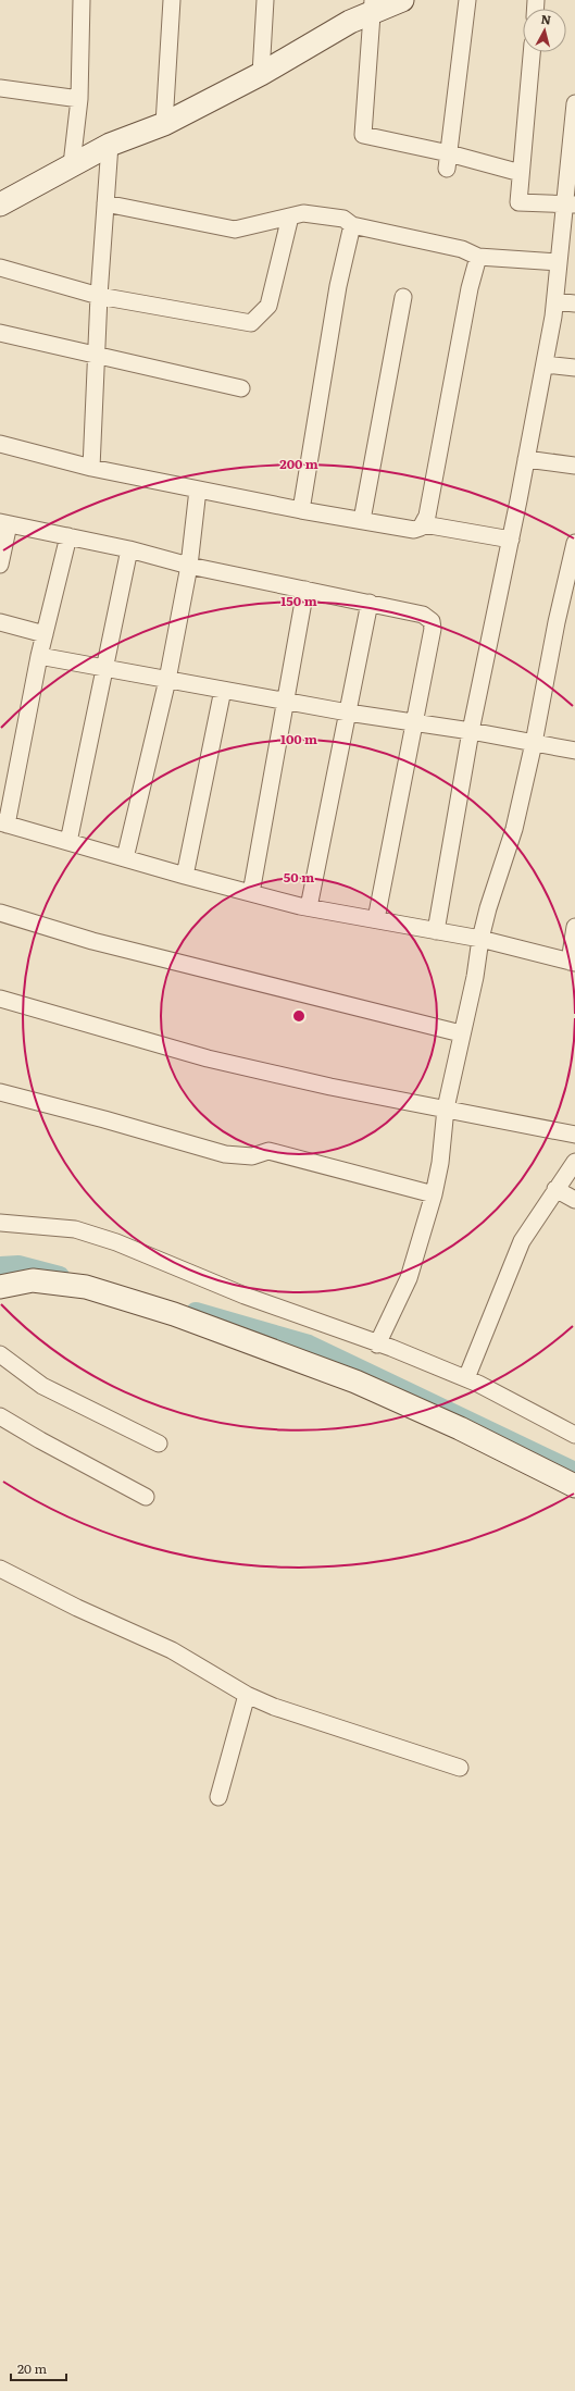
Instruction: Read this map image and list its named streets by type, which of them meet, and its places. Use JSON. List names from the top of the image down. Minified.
{"scale_bar":"20 m","north":"top","rings":["200 m","150 m","100 m","50 m"]}
